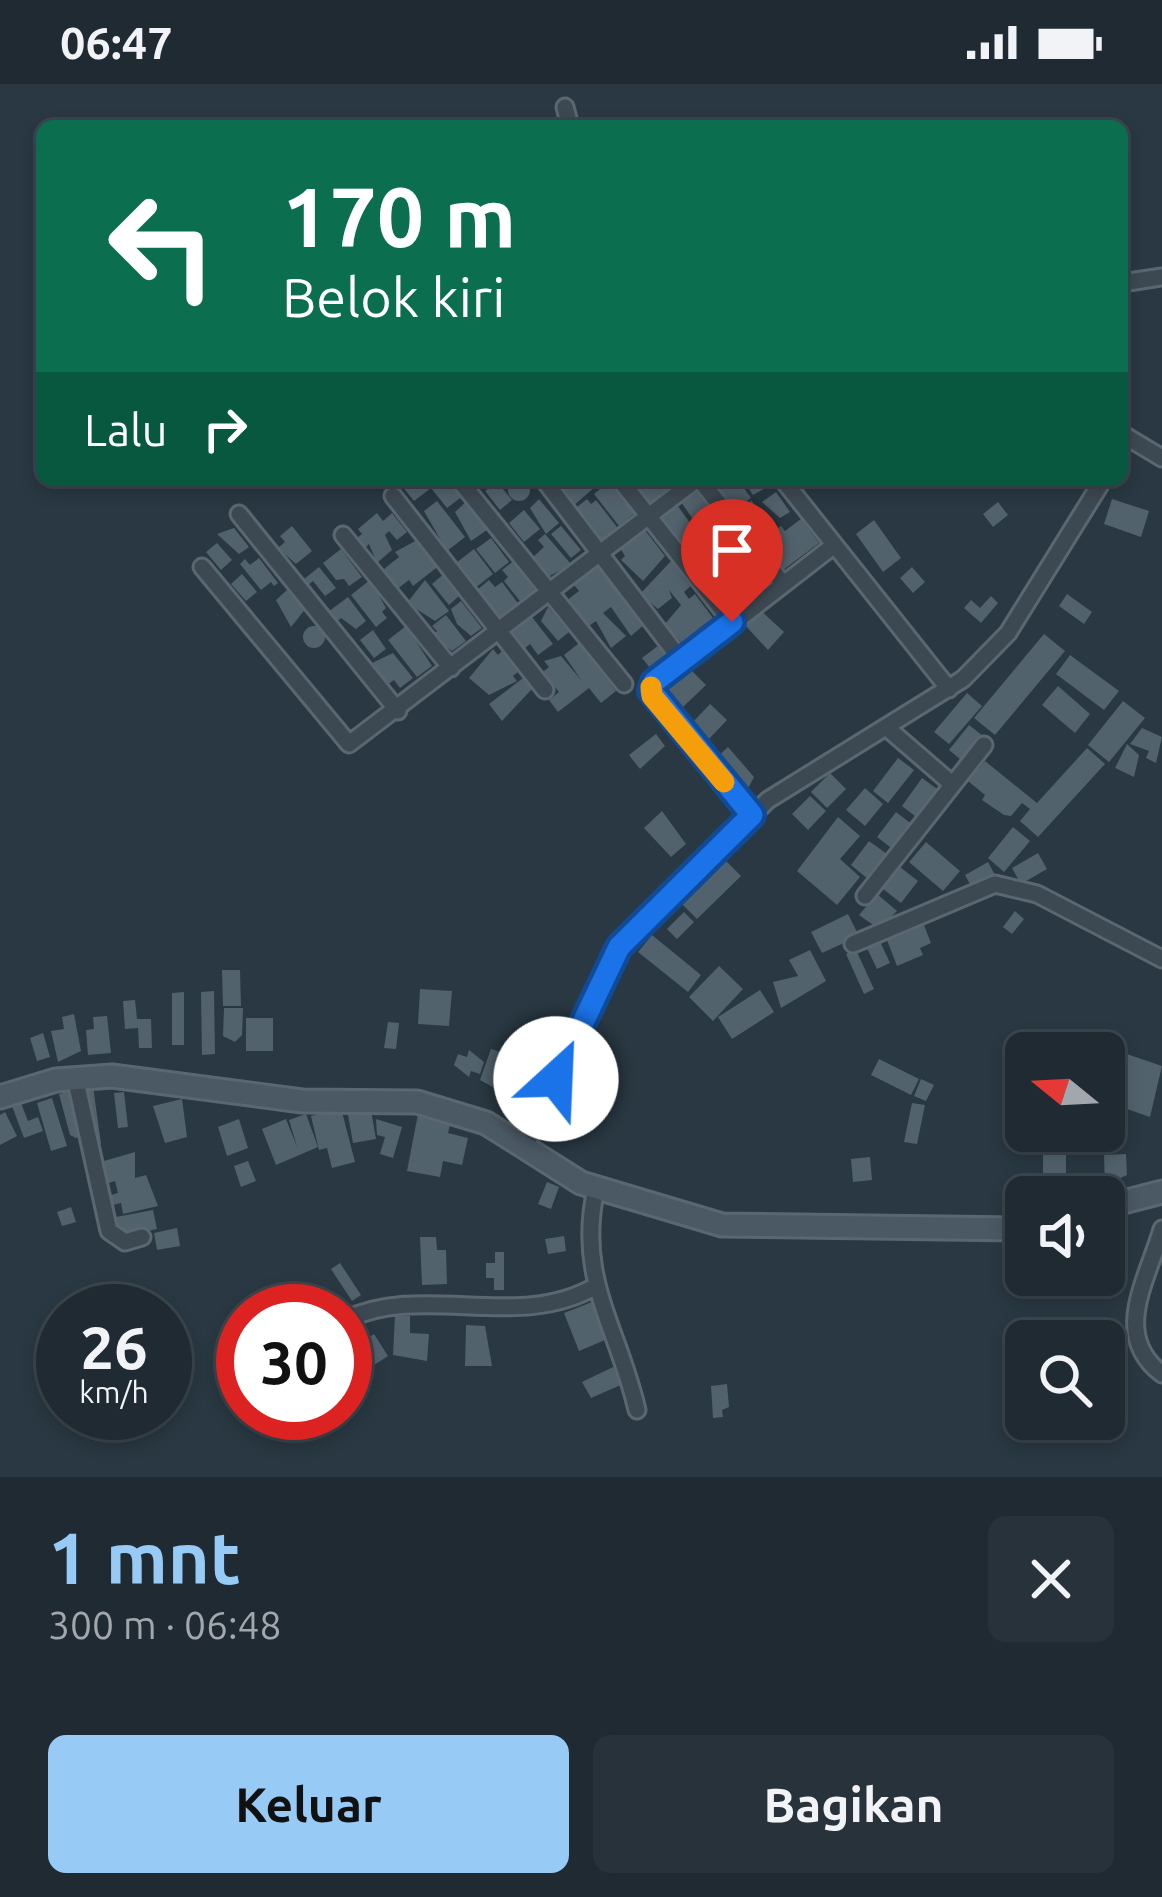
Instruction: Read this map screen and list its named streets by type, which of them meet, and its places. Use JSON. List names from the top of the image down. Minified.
{"north":"left","page":{"status":"06:47","turn":["170 m","Belok kiri"],"then":"Lalu","speed":"26 km/h","limit":"30","heading":["1 mnt","300 m · 06:48"],"buttons":["Keluar","Bagikan"]}}
